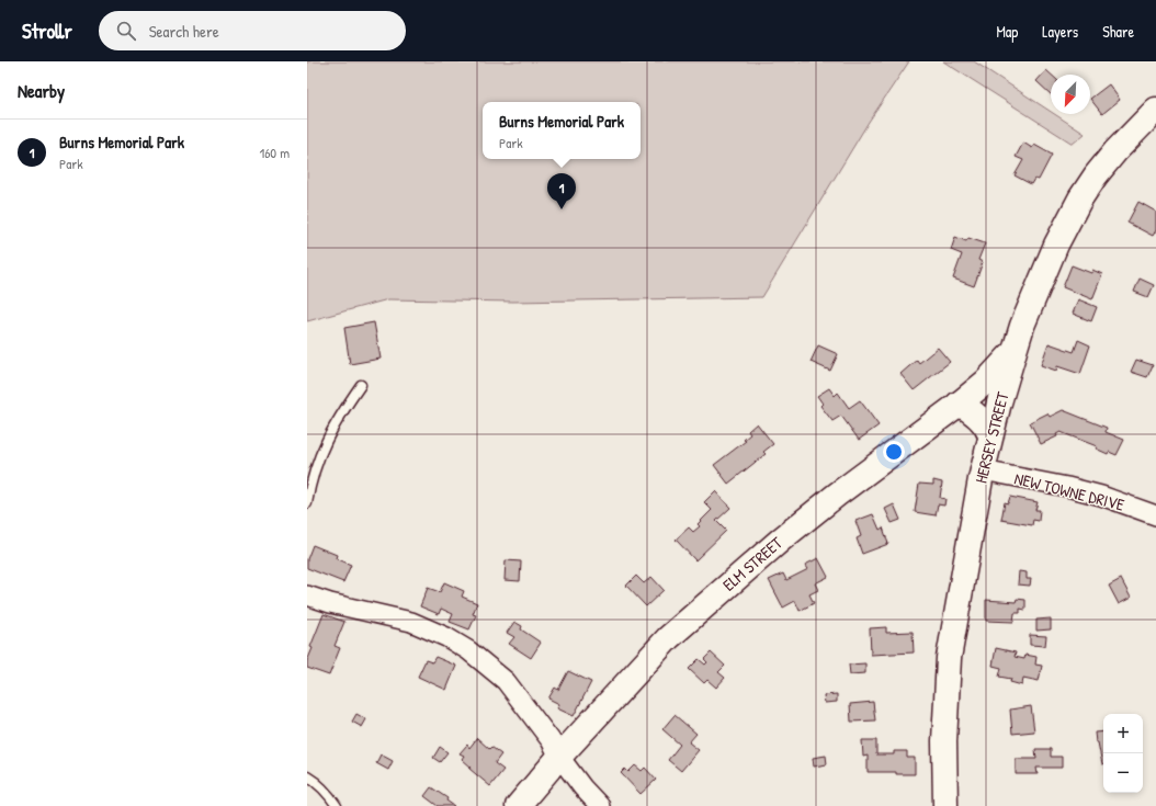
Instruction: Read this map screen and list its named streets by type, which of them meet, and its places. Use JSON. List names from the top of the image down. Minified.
{"streets":{"street":["HERSEY STREET","NEW TOWNE DRIVE","ELM STREET"]},"crossings":[["HERSEY STREET","NEW TOWNE DRIVE"],["HERSEY STREET","ELM STREET"]],"north":"bottom left","page":{"header":"Strollr","search":"Search here","nav":["Map","Layers","Share"],"heading":"Nearby","popup":["Burns Memorial Park","Park"],"list":[{"mark":"1","name":"Burns Memorial Park","note":"Park","value":"160 m"}],"pins":"1","map_buttons":["+","−"]}}
